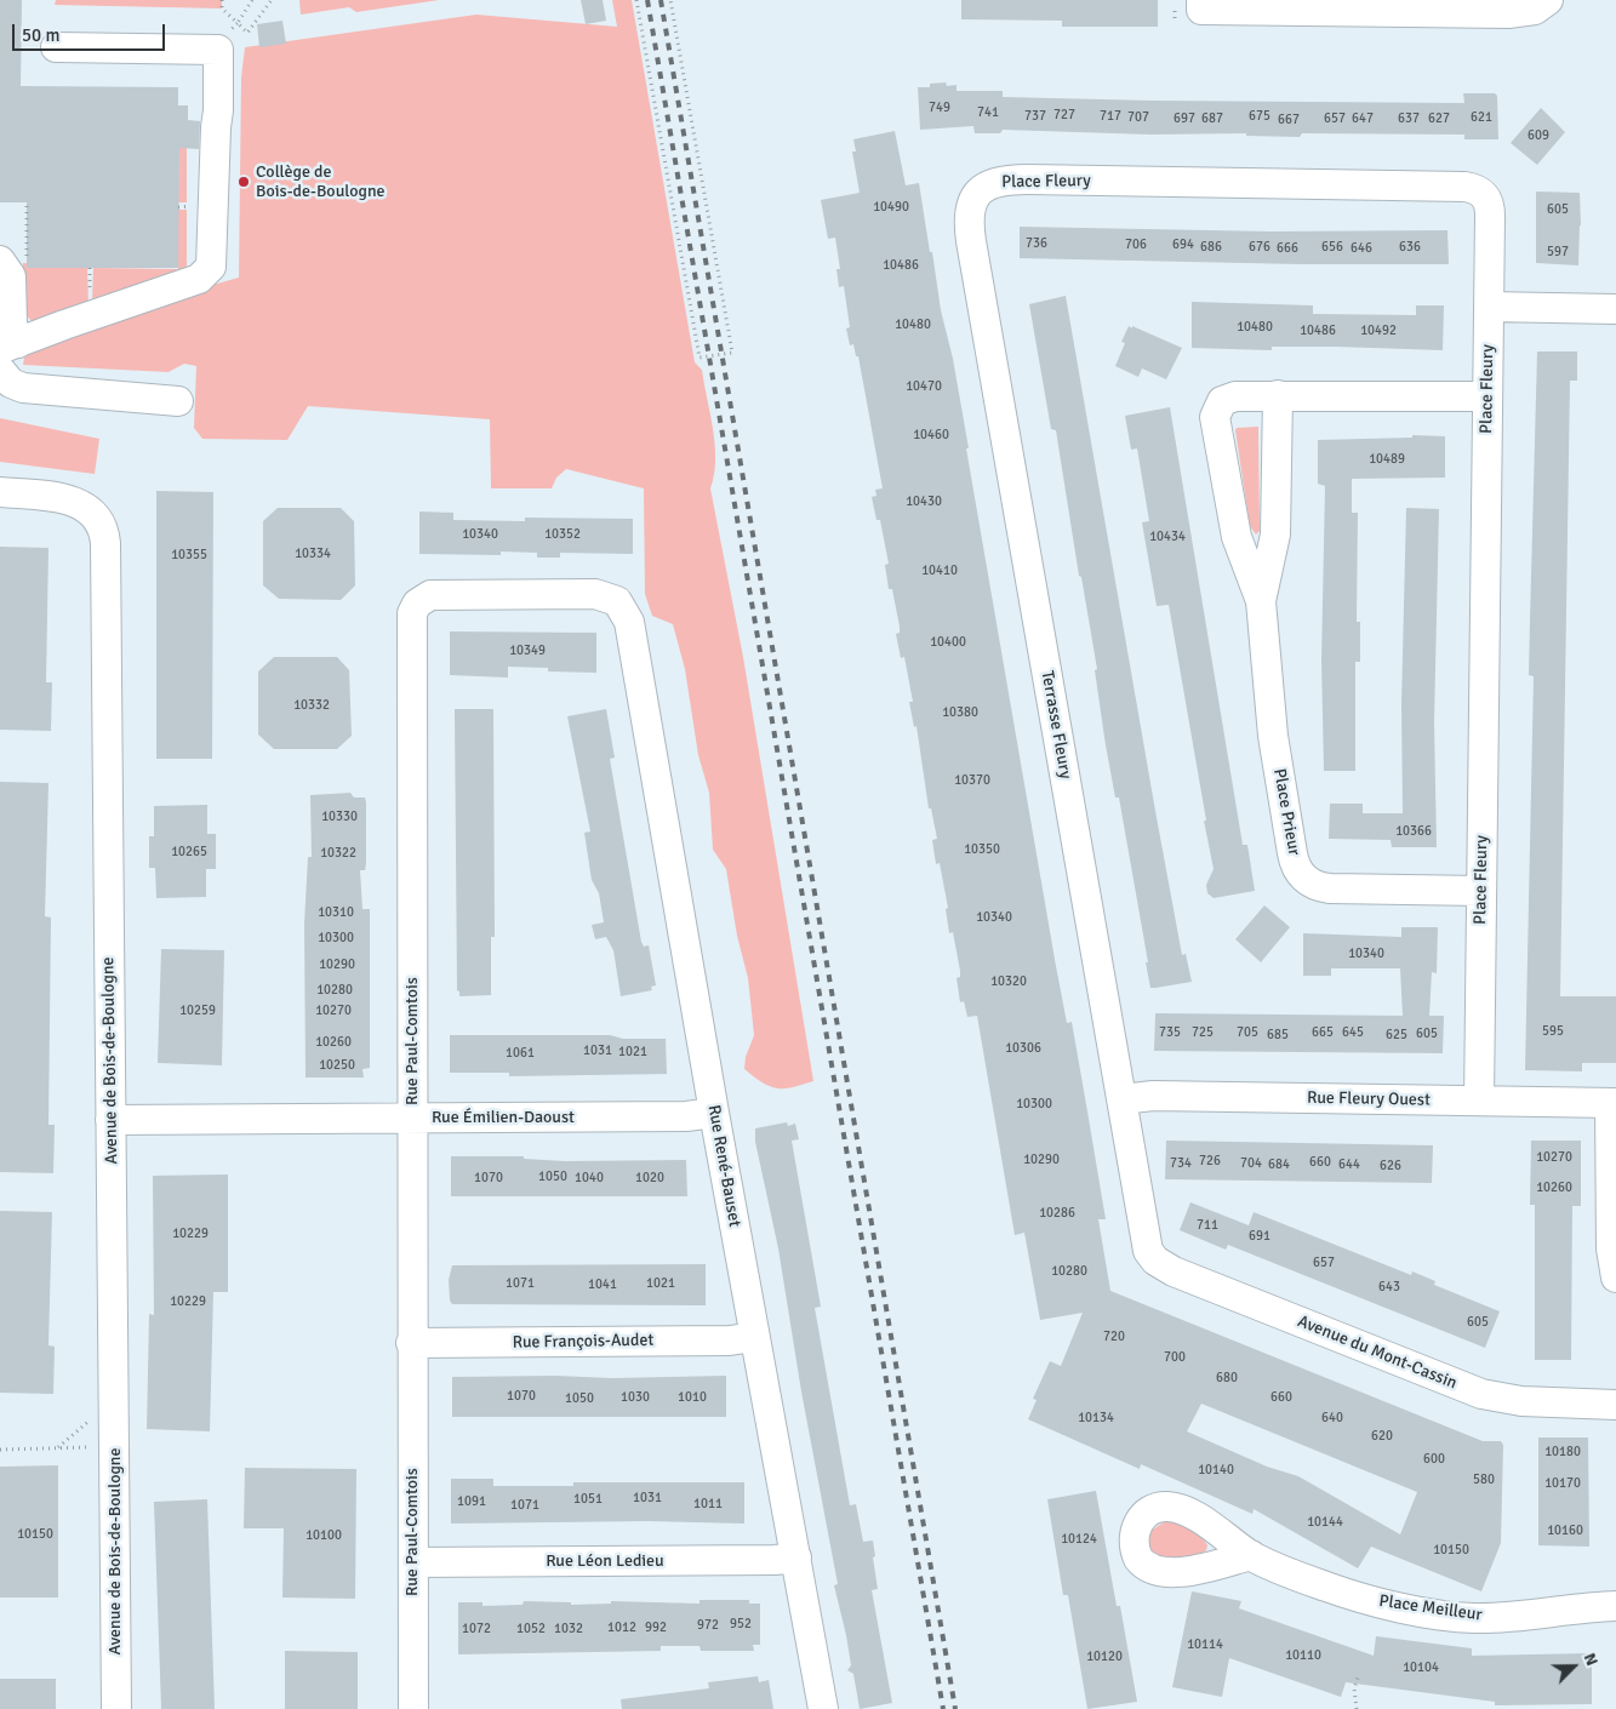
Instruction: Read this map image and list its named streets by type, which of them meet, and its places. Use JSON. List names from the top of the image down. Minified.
{"streets":{"street":["Place Fleury","Terrasse Fleury","Place Prieur","Rue Paul-Comtois","Avenue de Bois-de-Boulogne","Rue Fleury Ouest","Rue Émilien-Daoust","Rue René-Bauset","Rue François-Audet","Avenue du Mont-Cassin","Rue Léon Ledieu","Place Meilleur"]},"crossings":[["Place Fleury","Terrasse Fleury"],["Place Fleury","Place Prieur"],["Place Fleury","Rue Fleury Ouest"],["Terrasse Fleury","Rue Fleury Ouest"],["Terrasse Fleury","Avenue du Mont-Cassin"],["Rue Paul-Comtois","Rue Émilien-Daoust"],["Rue Paul-Comtois","Rue René-Bauset"],["Rue Paul-Comtois","Rue François-Audet"],["Rue Paul-Comtois","Rue Léon Ledieu"],["Avenue de Bois-de-Boulogne","Rue Émilien-Daoust"],["Rue Émilien-Daoust","Rue René-Bauset"],["Rue René-Bauset","Rue François-Audet"],["Rue René-Bauset","Rue Léon Ledieu"]],"places":["Collège de Bois-de-Boulogne"],"house_numbers":["749","741","727","737","717","675","707","621","697","687","657","647","637","627","667","609","10490","605","736","706","694","686","676","656","636","666","646","597","10486","10480","10480","10486","10492","10470","10460","10489","10430","10340","10352","10434","10334","10355","10410","10400","10349","10332","10380","10370","10330","10366","10350","10265","10322","10310","10340","10300","10340","10290","10320","10280","10259","10270","595","735","725","705","665","645","605","685","625","10260","10306","1031","1021","1061","10250","10300","10270","10290","726","660","734","704","684","644","626","1050","1070","1040","1020","10260","10286","711","10229","691","657","10280","1071","1021","1041","643","10229","605","720","700","680","1070","1030","1010","660","1050","10134","640","620","10180","600","10140","580","10170","1031","1051","1091","1011","1071","10144","10160","10150","10100","10124","10150","952","972","1012","992","1072","1052","1032","10114","10110","10120","10104"],"scale_bar":"50 m","north":"top right"}
